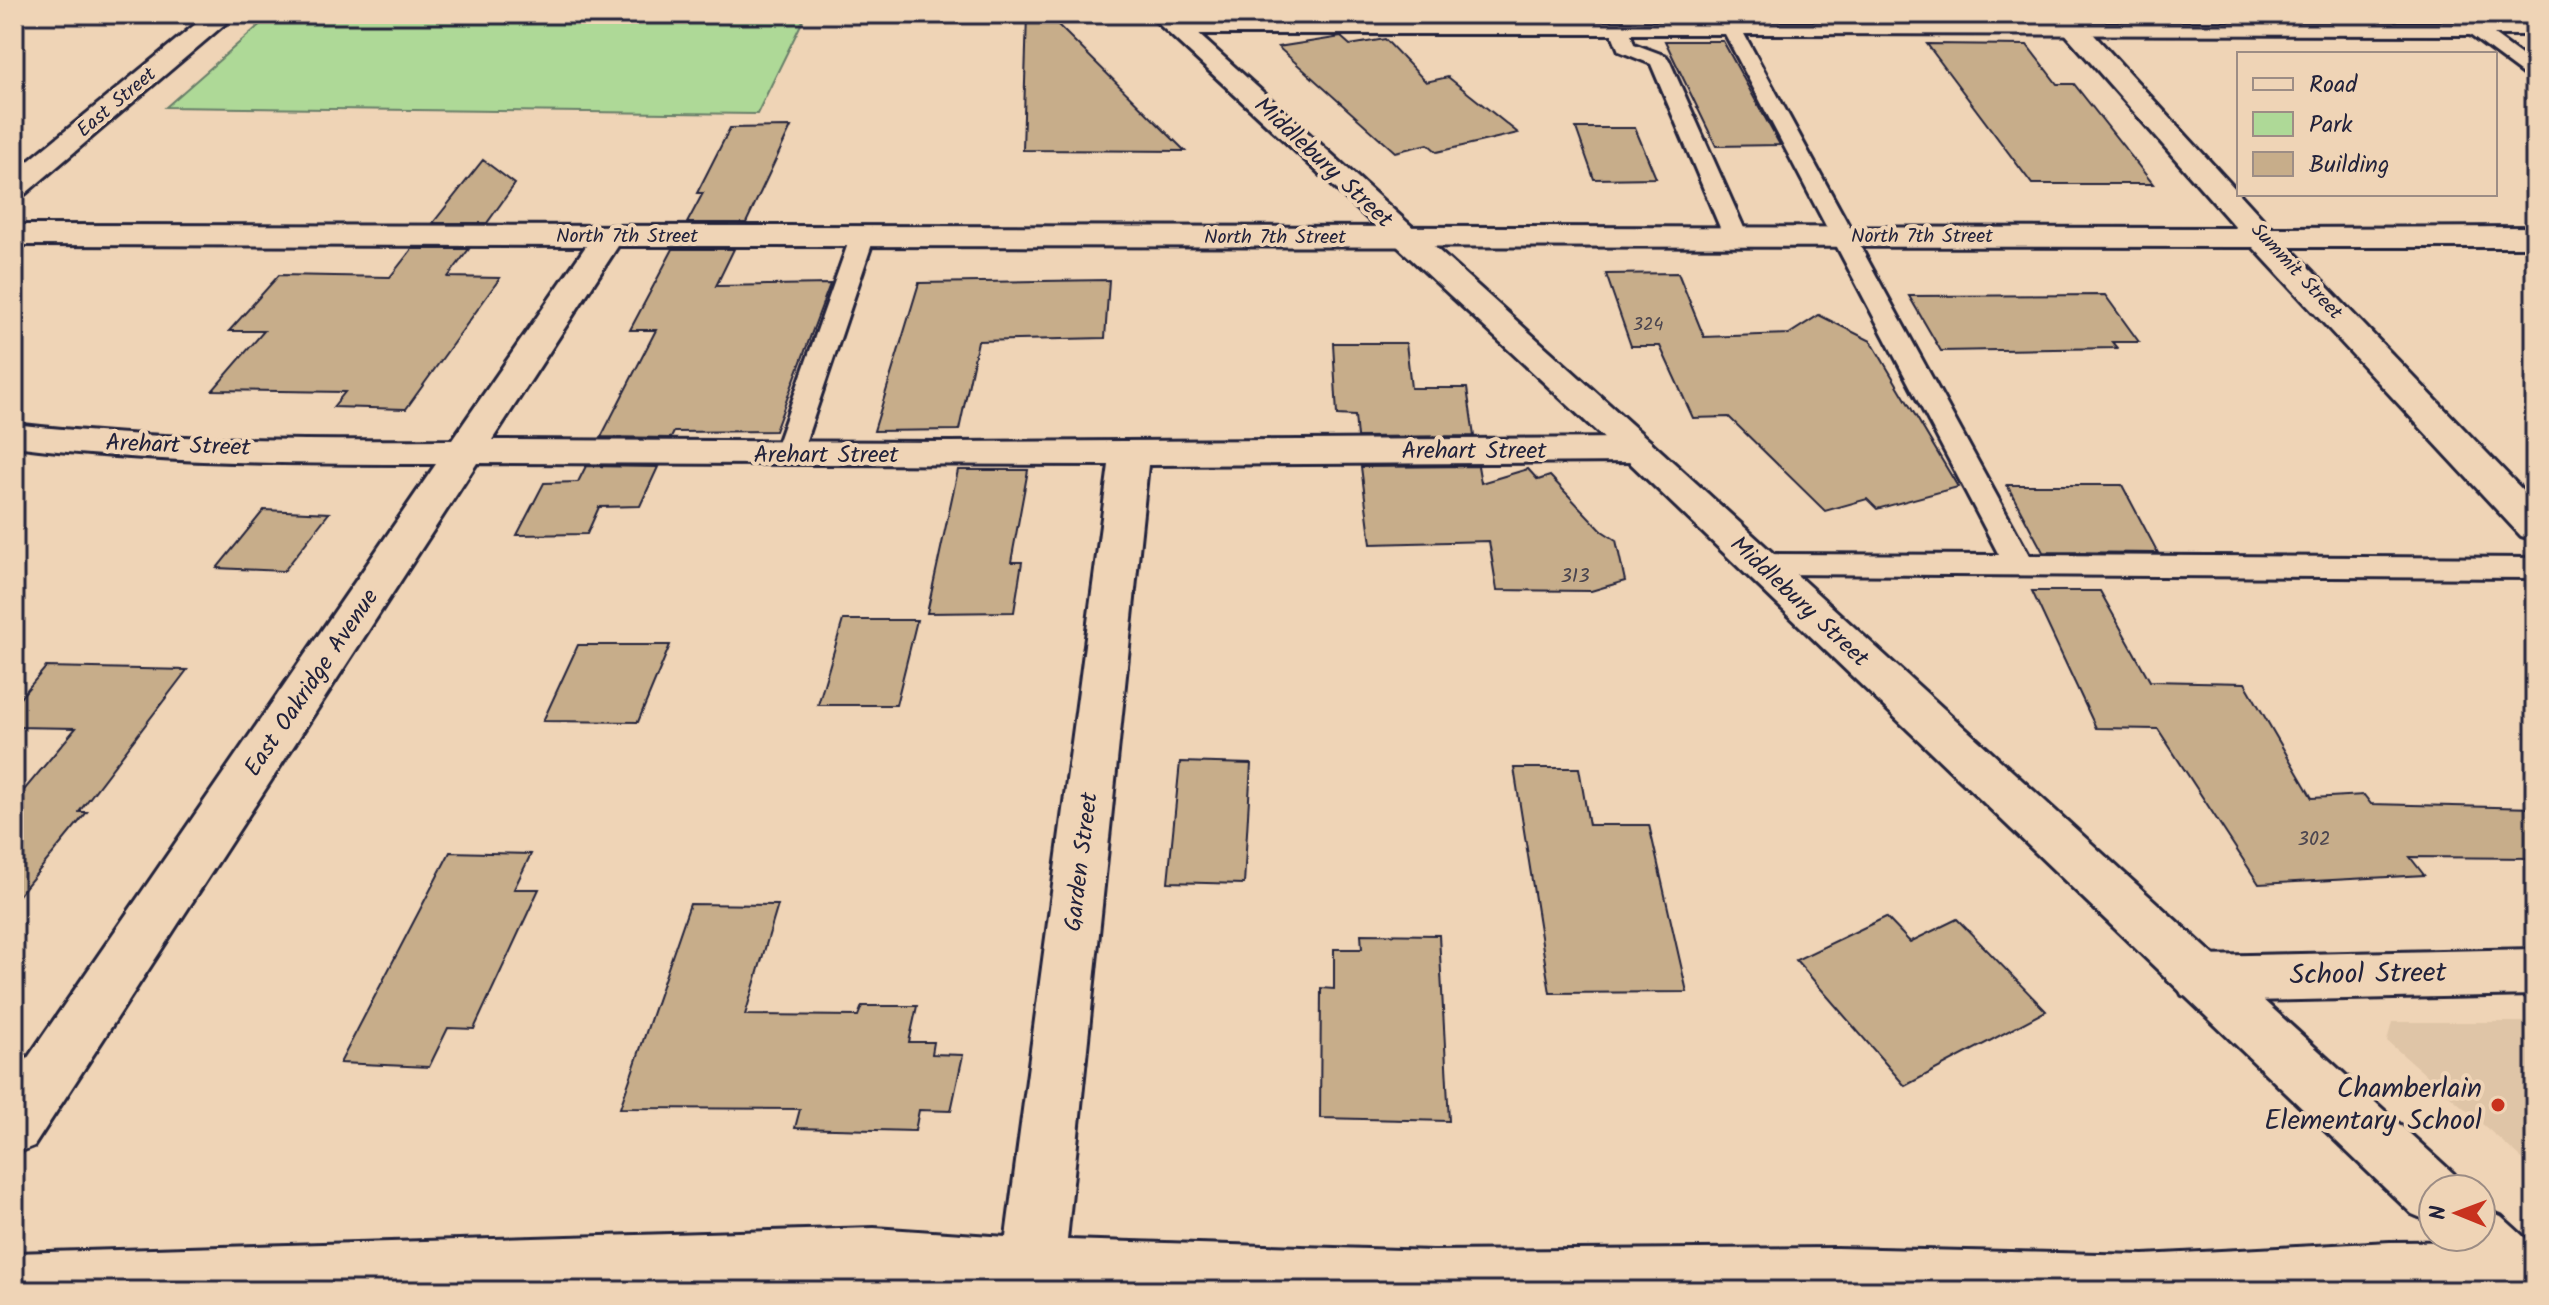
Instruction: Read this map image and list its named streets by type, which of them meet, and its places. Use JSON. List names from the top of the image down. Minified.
{"streets":{"street":["East Street","Middlebury Street","North 7th Street","Summit Street","Arehart Street","East Oakridge Avenue","Garden Street","School Street"]},"crossings":[["Middlebury Street","North 7th Street"],["Middlebury Street","Arehart Street"],["Middlebury Street","School Street"],["North 7th Street","Summit Street"],["North 7th Street","East Oakridge Avenue"],["Arehart Street","East Oakridge Avenue"],["Arehart Street","Garden Street"]],"places":["Chamberlain Elementary School"],"house_numbers":["324","313","302"],"legend":["Road","Park","Building"],"north":"left"}
